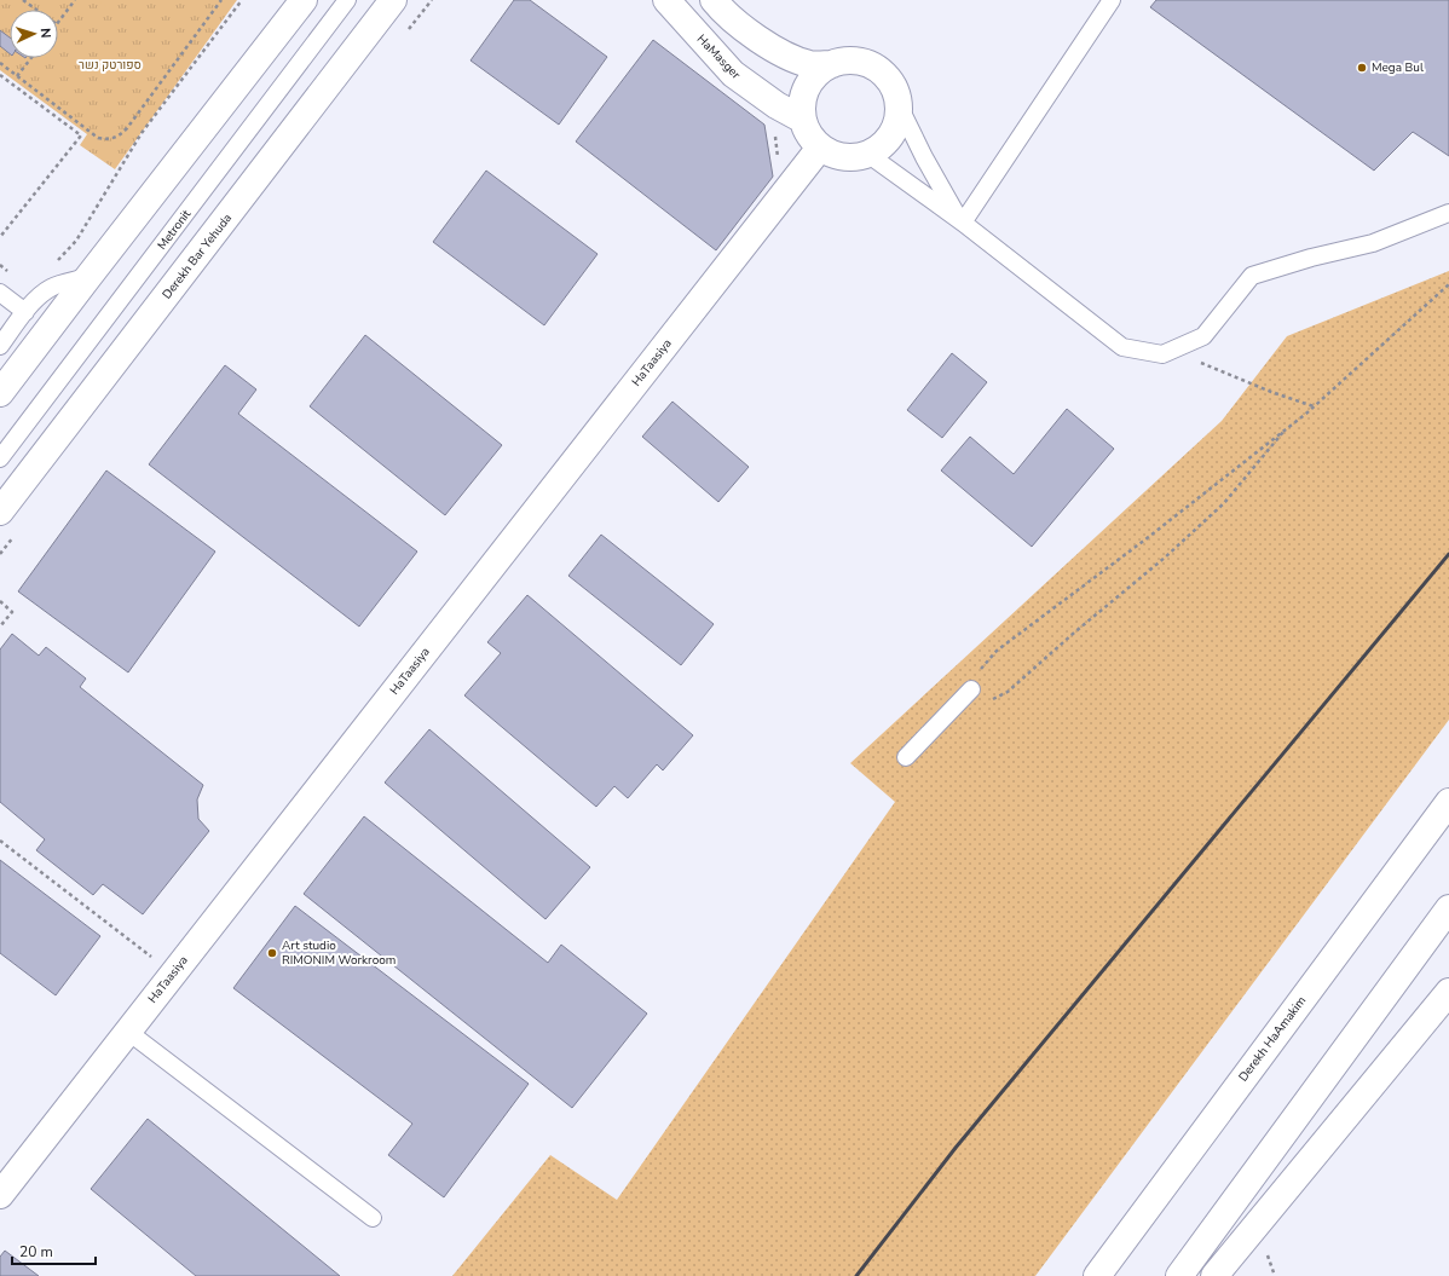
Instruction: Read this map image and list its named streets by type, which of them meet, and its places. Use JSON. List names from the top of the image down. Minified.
{"streets":{"main road":["HaMasger","Derekh Bar Yehuda","HaTaasiya","Derekh HaAmakim"],"lane":["Metronit"]},"crossings":[["HaMasger","HaTaasiya"]],"parks":["ספורטק נשר"],"places":["Mega Bul","Art studio RIMONIM Workroom"],"scale_bar":"20 m","north":"right"}
